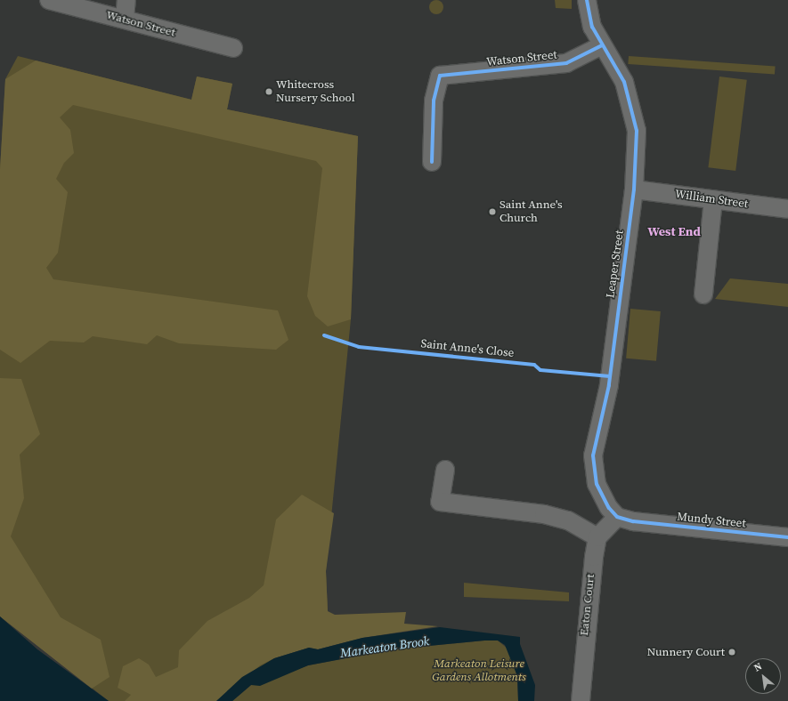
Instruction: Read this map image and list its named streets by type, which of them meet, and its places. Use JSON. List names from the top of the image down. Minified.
{"streets":{"street":["Watson Street","William Street","Leaper Street","Mundy Street","Eaton Court"],"cycle path":["Saint Anne's Close"]},"crossings":[["Watson Street","Leaper Street"],["William Street","Leaper Street"],["Leaper Street","Mundy Street"]],"districts":["West End"],"water":["Markeaton Brook"],"parks":["Markeaton Leisure Gardens Allotments"],"places":["Whitecross Nursery School","Saint Anne's Church","Nunnery Court"],"north":"top left"}
